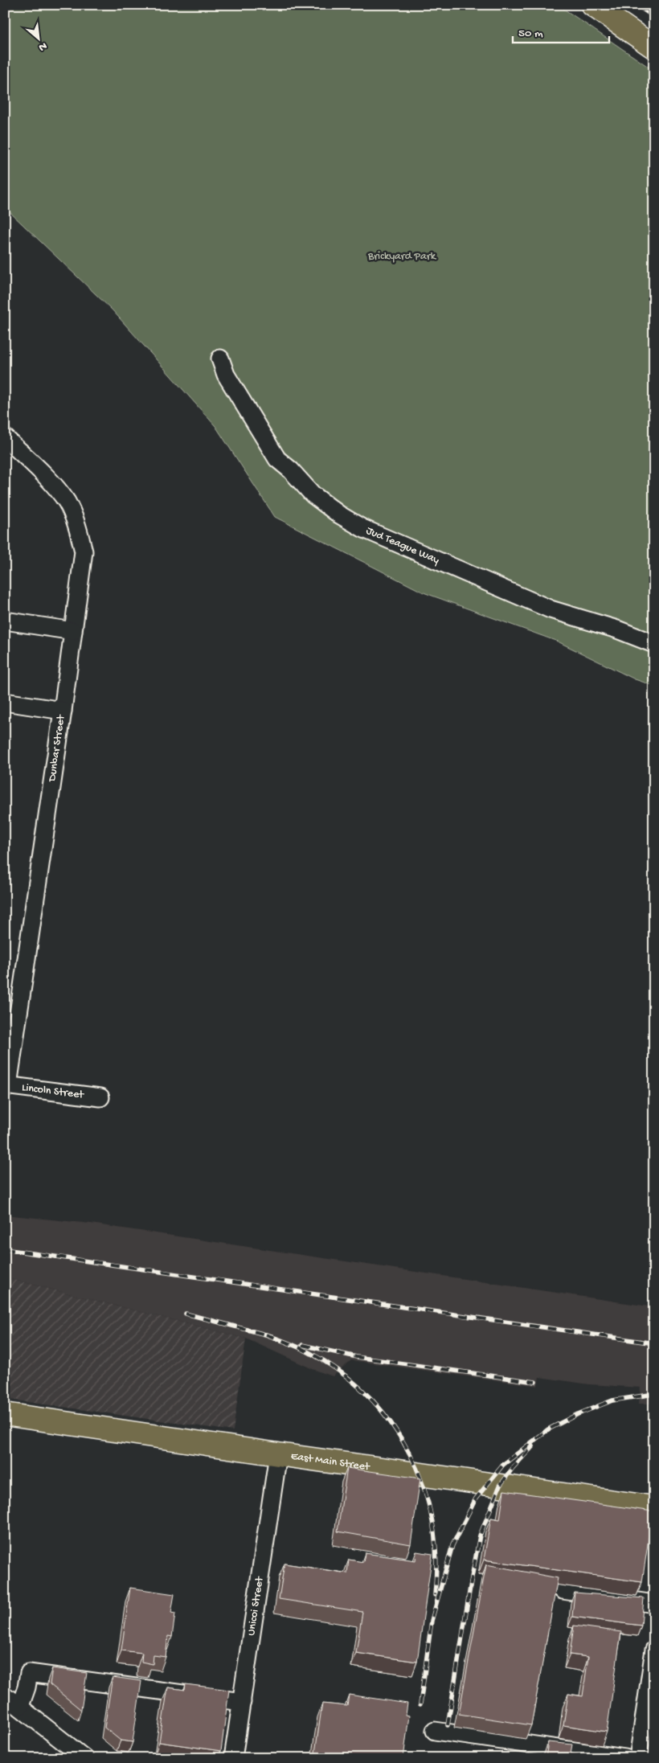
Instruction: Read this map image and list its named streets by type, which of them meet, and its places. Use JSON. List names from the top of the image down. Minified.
{"streets":{"main road":["East Main Street"],"street":["Jud Teague Way","Dunbar Street","Lincoln Street","Unicoi Street"]},"crossings":[["Dunbar Street","Lincoln Street"],["East Main Street","Unicoi Street"]],"parks":["Brickyard Park"],"scale_bar":"50 m","north":"bottom right"}
